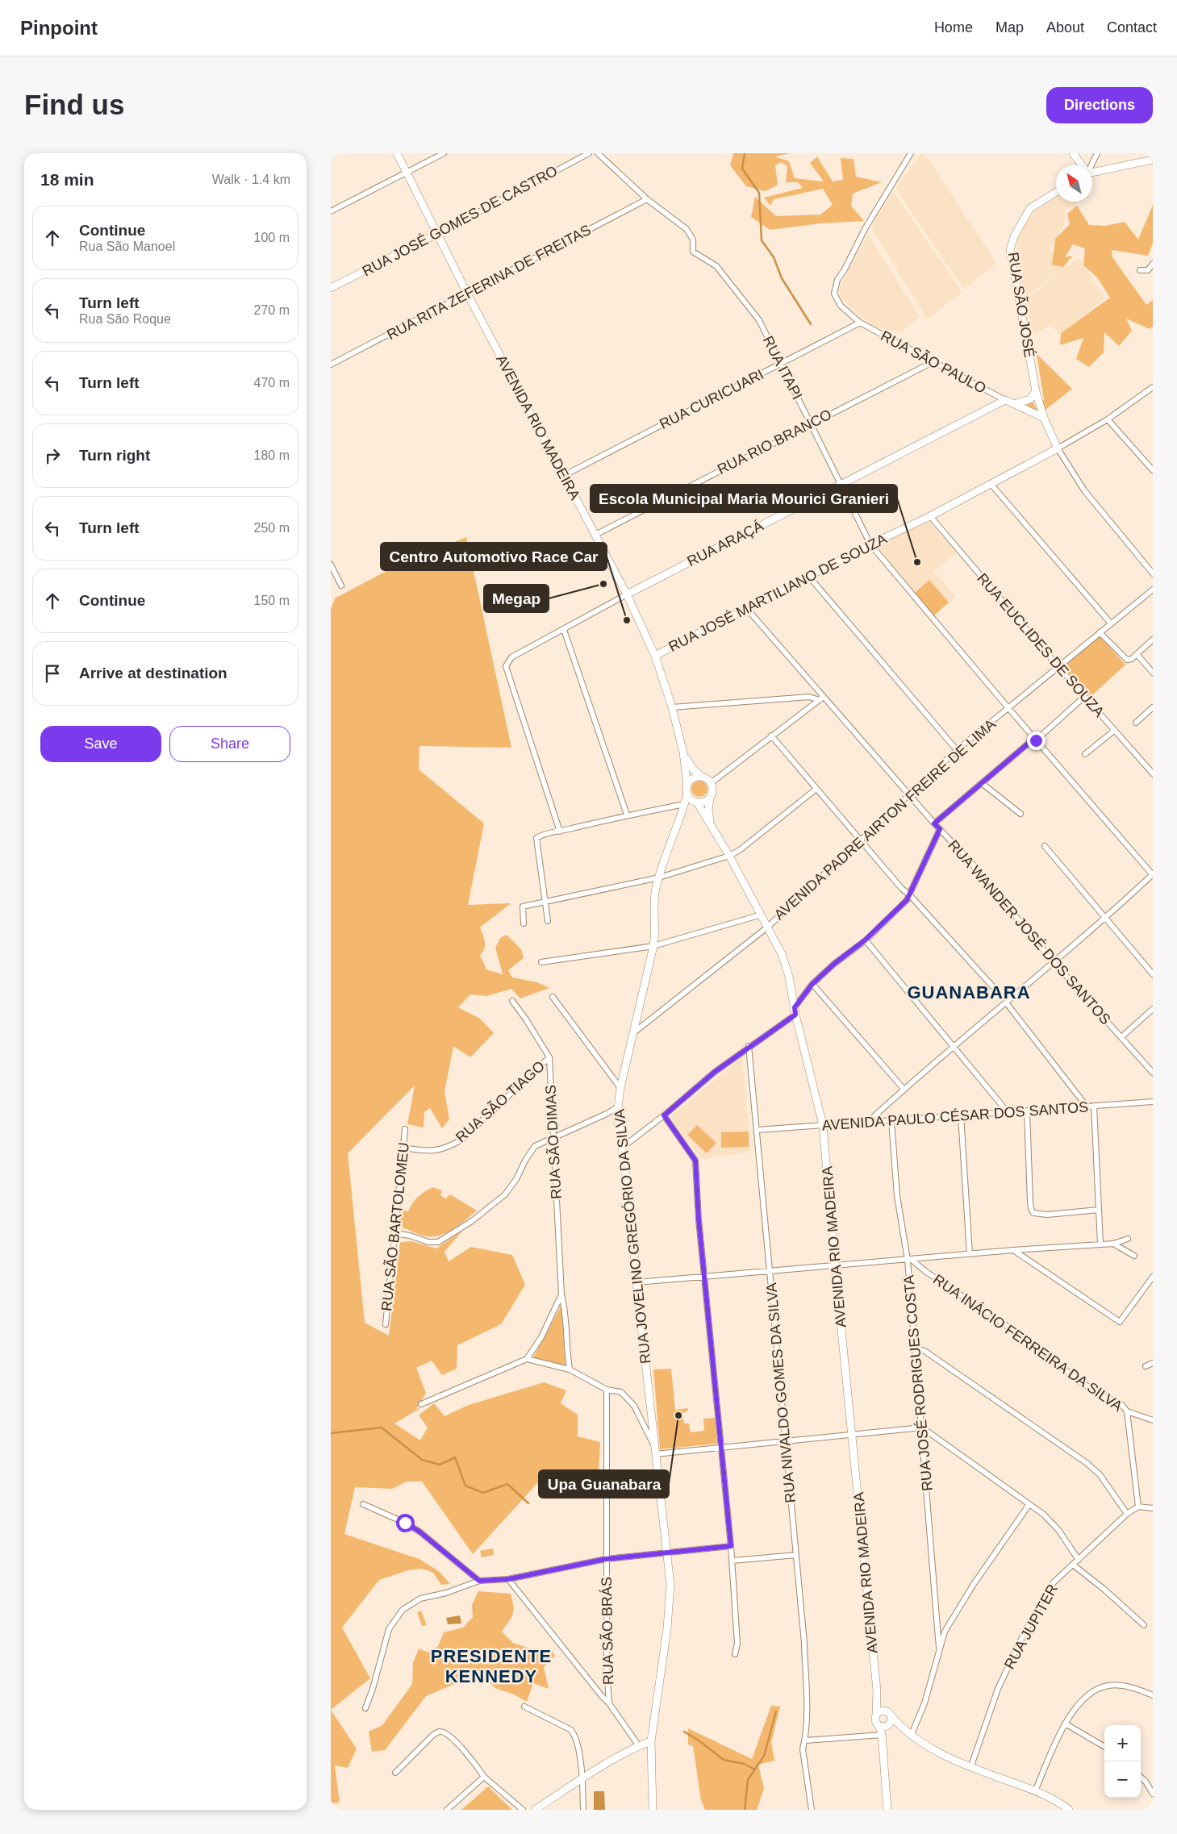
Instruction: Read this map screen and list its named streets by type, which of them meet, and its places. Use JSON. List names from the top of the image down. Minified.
{"streets":{"street":["RUA JOSÉ GOMES DE CASTRO","RUA RITA ZEFERINA DE FREITAS","RUA SÃO JOSÉ","RUA SÃO PAULO","RUA ITAPI","RUA CURICUARI","AVENIDA RIO MADEIRA","RUA RIO BRANCO","RUA ARAÇÁ","RUA JOSÉ MARTILIANO DE SOUZA","RUA EUCLIDES DE SOUZA","AVENIDA PADRE AIRTON FREIRE DE LIMA","RUA WANDER JOSÉ DOS SANTOS","RUA SÃO TIAGO","AVENIDA PAULO CÉSAR DOS SANTOS","RUA SÃO DIMAS","RUA SÃO BARTOLOMEU","RUA JOVELINO GREGÓRIO DA SILVA","RUA INÁCIO FERREIRA DA SILVA","RUA JOSÉ RODRIGUES COSTA","RUA NIVALDO GOMES DA SILVA","RUA JUPITER","RUA SÃO BRÁS"]},"crossings":[["RUA JOSÉ GOMES DE CASTRO","AVENIDA RIO MADEIRA"],["RUA RITA ZEFERINA DE FREITAS","RUA ITAPI"],["RUA RITA ZEFERINA DE FREITAS","AVENIDA RIO MADEIRA"],["RUA SÃO JOSÉ","RUA SÃO PAULO"],["RUA SÃO JOSÉ","RUA JOSÉ MARTILIANO DE SOUZA"],["RUA SÃO PAULO","RUA CURICUARI"],["RUA SÃO PAULO","RUA RIO BRANCO"],["RUA SÃO PAULO","RUA ARAÇÁ"],["RUA ITAPI","RUA CURICUARI"],["RUA ITAPI","RUA RIO BRANCO"],["RUA ITAPI","RUA ARAÇÁ"],["RUA ITAPI","RUA JOSÉ MARTILIANO DE SOUZA"],["RUA ITAPI","AVENIDA PADRE AIRTON FREIRE DE LIMA"],["RUA CURICUARI","AVENIDA RIO MADEIRA"],["AVENIDA RIO MADEIRA","RUA RIO BRANCO"],["AVENIDA RIO MADEIRA","RUA ARAÇÁ"],["AVENIDA RIO MADEIRA","RUA JOSÉ MARTILIANO DE SOUZA"],["AVENIDA RIO MADEIRA","AVENIDA PADRE AIRTON FREIRE DE LIMA"],["AVENIDA RIO MADEIRA","AVENIDA PAULO CÉSAR DOS SANTOS"],["AVENIDA RIO MADEIRA","RUA JOVELINO GREGÓRIO DA SILVA"],["RUA JOSÉ MARTILIANO DE SOUZA","RUA EUCLIDES DE SOUZA"],["RUA JOSÉ MARTILIANO DE SOUZA","RUA WANDER JOSÉ DOS SANTOS"],["RUA EUCLIDES DE SOUZA","AVENIDA PADRE AIRTON FREIRE DE LIMA"],["AVENIDA PADRE AIRTON FREIRE DE LIMA","RUA WANDER JOSÉ DOS SANTOS"],["AVENIDA PADRE AIRTON FREIRE DE LIMA","RUA JOVELINO GREGÓRIO DA SILVA"],["RUA SÃO TIAGO","RUA SÃO DIMAS"],["RUA SÃO TIAGO","RUA SÃO BARTOLOMEU"],["AVENIDA PAULO CÉSAR DOS SANTOS","RUA JOSÉ RODRIGUES COSTA"],["AVENIDA PAULO CÉSAR DOS SANTOS","RUA NIVALDO GOMES DA SILVA"],["RUA INÁCIO FERREIRA DA SILVA","RUA JOSÉ RODRIGUES COSTA"],["RUA INÁCIO FERREIRA DA SILVA","RUA JUPITER"]],"districts":["GUANABARA","PRESIDENTE KENNEDY"],"places":["Escola Municipal Maria Mourici Granieri","Megap","Centro Automotivo Race Car","Upa Guanabara"],"north":"top left","page":{"header":"Pinpoint","nav":["Home","Map","About","Contact"],"buttons":["Directions",["Save","Share"]],"title":"Find us","heading":["18 min","Walk · 1.4 km"],"list":[["Continue","Rua São Manoel","100 m"],["Turn left","Rua São Roque","270 m"],["Turn left","470 m"],["Turn right","180 m"],["Turn left","250 m"],["Continue","150 m"],"Arrive at destination"],"map_buttons":["+","−"]}}
